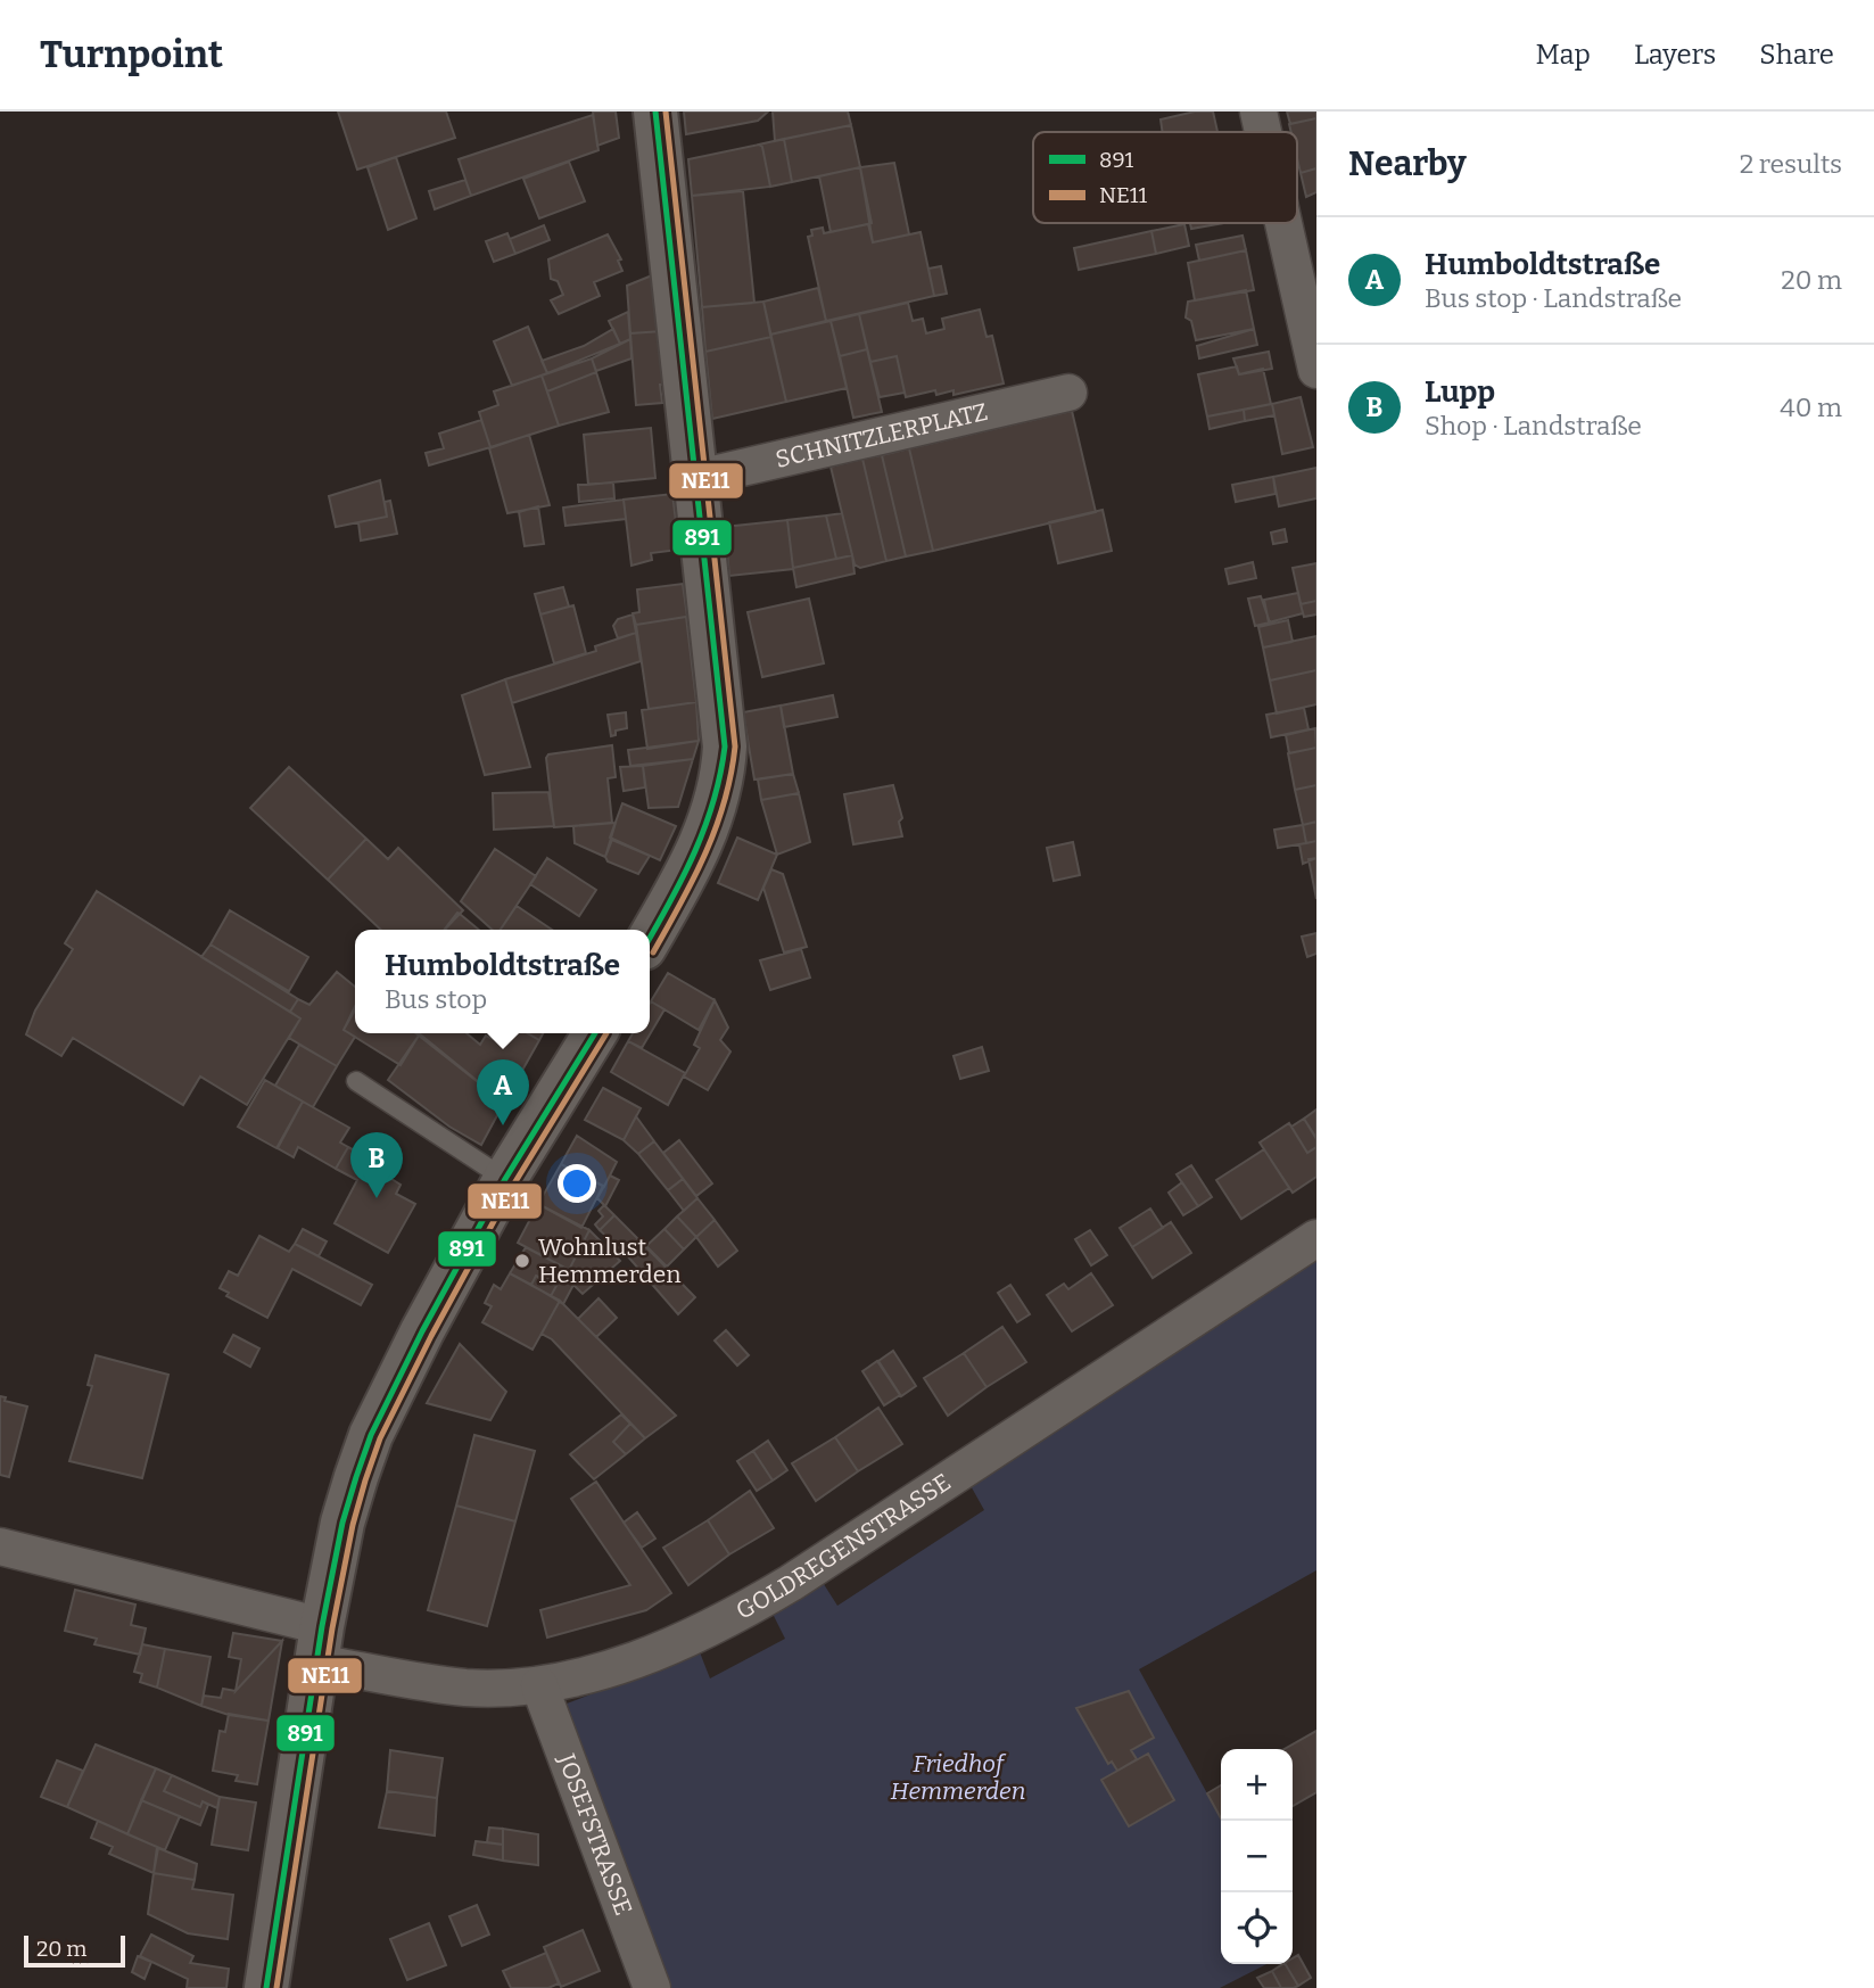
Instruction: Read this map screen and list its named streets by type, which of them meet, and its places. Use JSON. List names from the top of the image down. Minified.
{"streets":{"street":["SCHNITZLERPLATZ","GOLDREGENSTRASSE","JOSEFSTRASSE"]},"crossings":[["GOLDREGENSTRASSE","JOSEFSTRASSE"]],"parks":["Friedhof Hemmerden"],"places":["Wohnlust Hemmerden"],"lines":["transit line 891","transit line NE11"],"legend":["891","NE11"],"scale_bar":"20 m","page":{"header":"Turnpoint","nav":["Map","Layers","Share"],"heading":["Nearby","2 results"],"list":[{"mark":"A","name":"Humboldtstraße","note":"Bus stop · Landstraße","value":"20 m"},{"mark":"B","name":"Lupp","note":"Shop · Landstraße","value":"40 m"}],"popup":["Humboldtstraße","Bus stop"],"pins":["A","B"],"map_buttons":["+","−"],"scale":"20 m"}}
